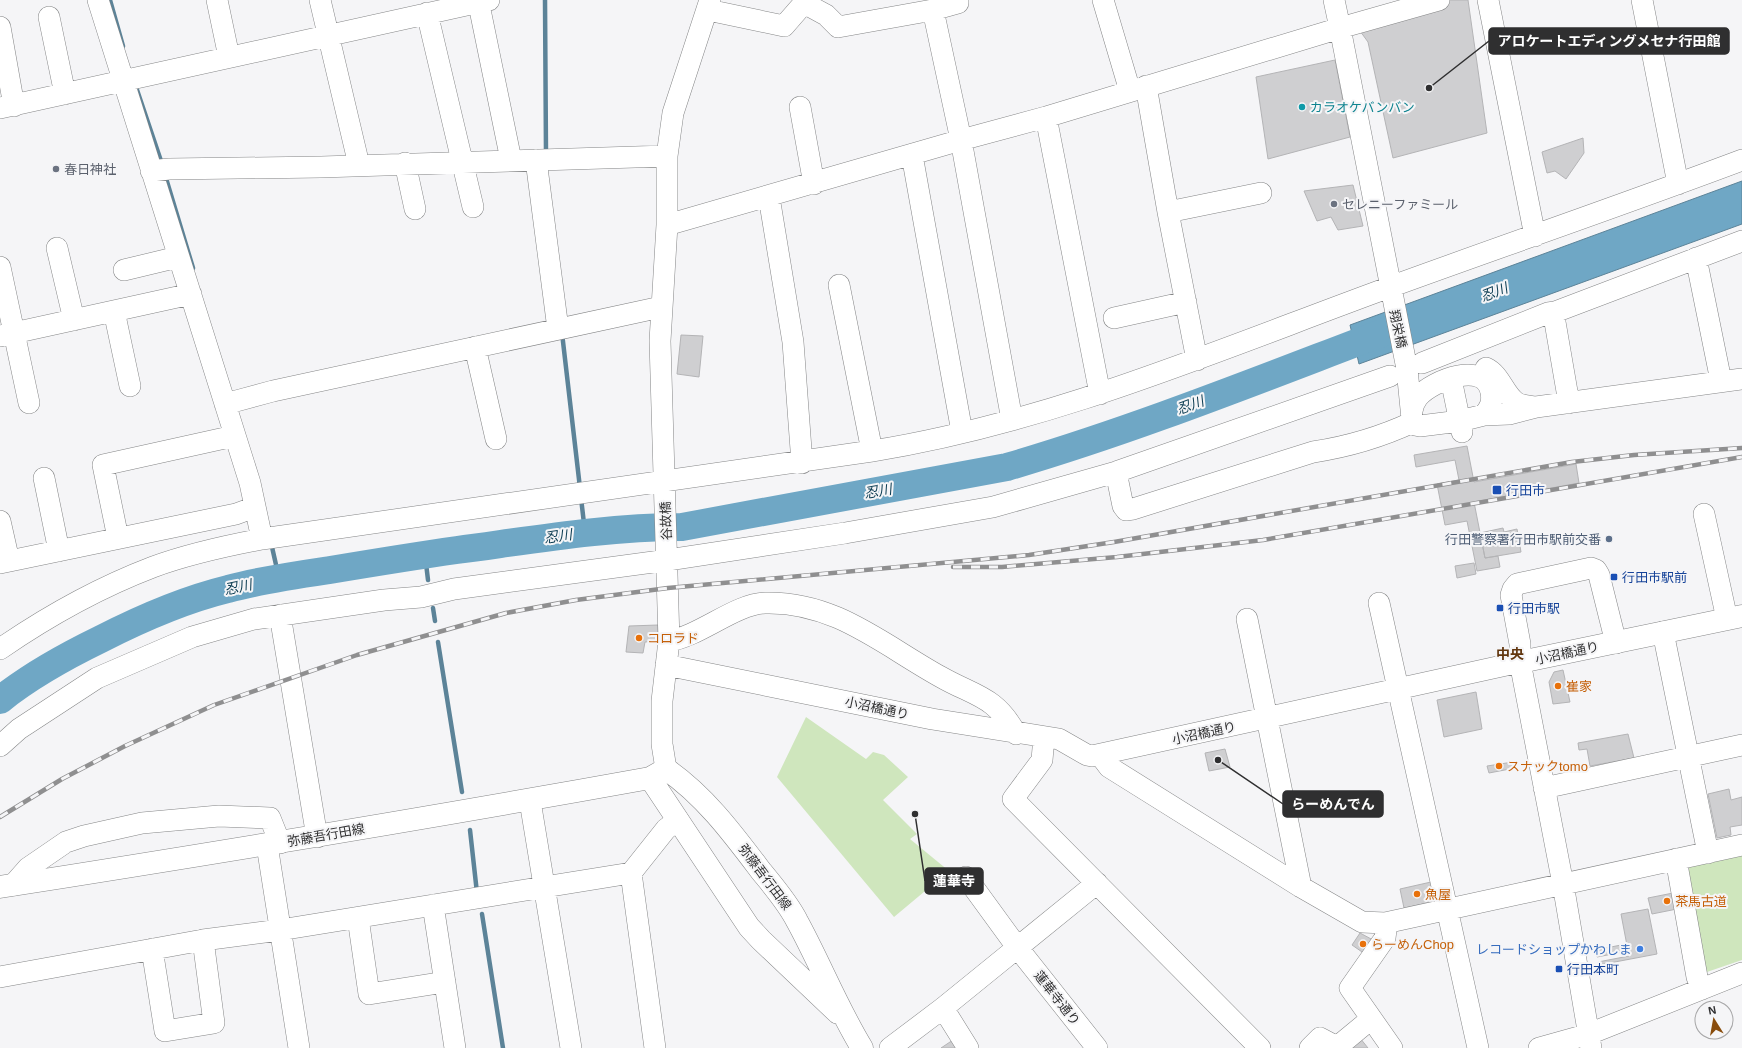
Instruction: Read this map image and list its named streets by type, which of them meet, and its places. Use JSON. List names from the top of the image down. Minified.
{"streets":{"main road":["小沼橋通り","弥藤吾行田線"],"street":["翔栄橋","谷故橋","蓮華寺通り"]},"crossings":[["谷故橋","小沼橋通り"],["谷故橋","弥藤吾行田線"]],"districts":["中央"],"water":["忍川"],"places":{"other":["アロケートエディングメセナ行田館","カラオケバンバン","春日神社","セレニーファミール","行田警察署行田市駅前交番","コロラド","崔家","らーめんでん","スナックtomo","蓮華寺","魚屋","茶馬古道","らーめんChop","レコードショップかわしま"],"transit":["行田市","行田市駅前","行田市駅","行田本町"]},"north":"top"}
